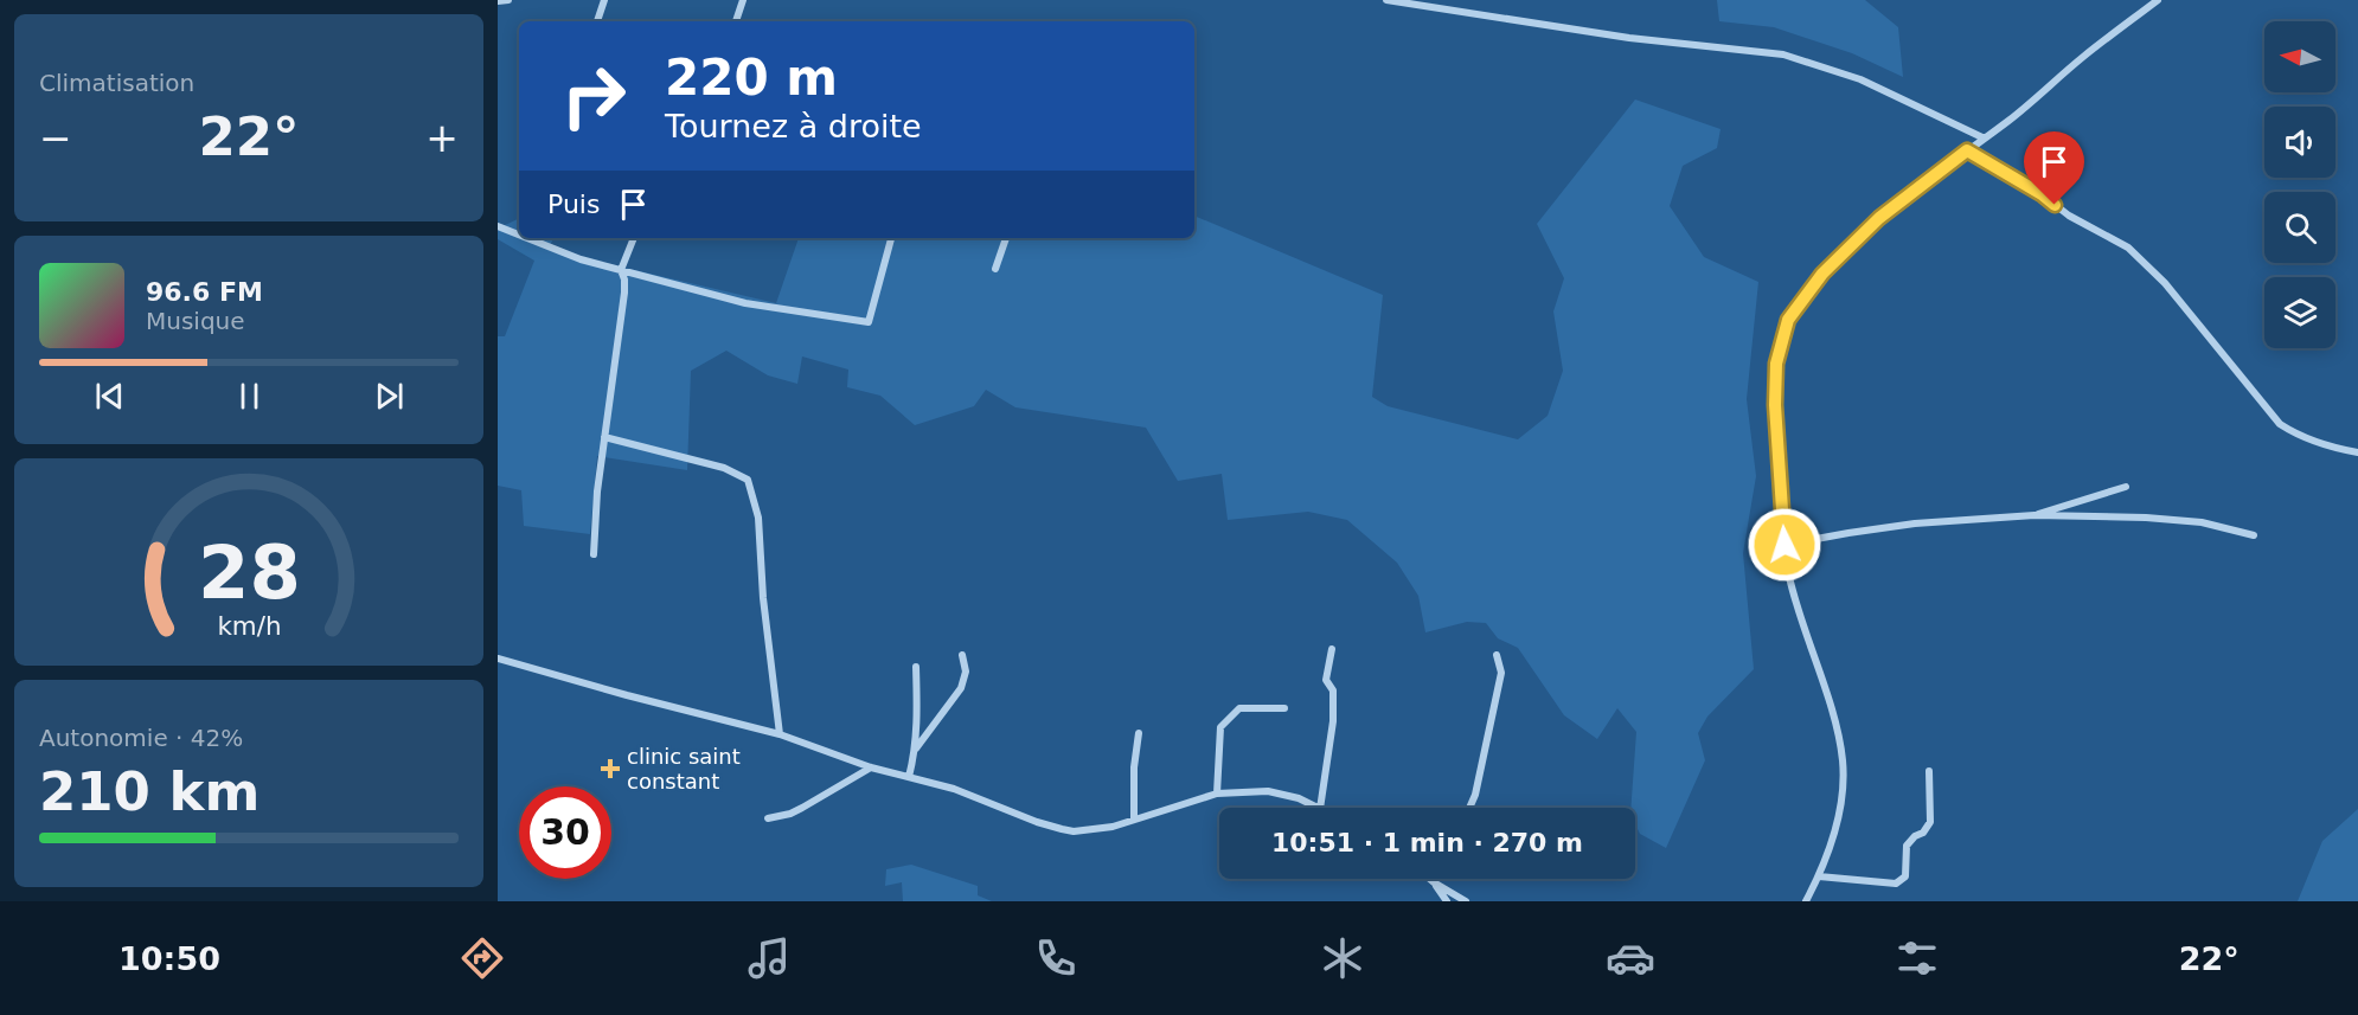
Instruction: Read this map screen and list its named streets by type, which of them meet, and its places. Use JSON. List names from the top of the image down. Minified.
{"places":{"health":["clinic saint constant"]},"north":"left","page":{"tile":["Climatisation",["Autonomie · 42%","210 km"]],"turn":["220 m","Tournez à droite"],"heat":["−","22°","+"],"then":"Puis","song":["96.6 FM","Musique"],"limit":"30","trip":"10:51 · 1 min · 270 m","tabs":["10:50","22°"],"gauge":["28","km/h"]}}
